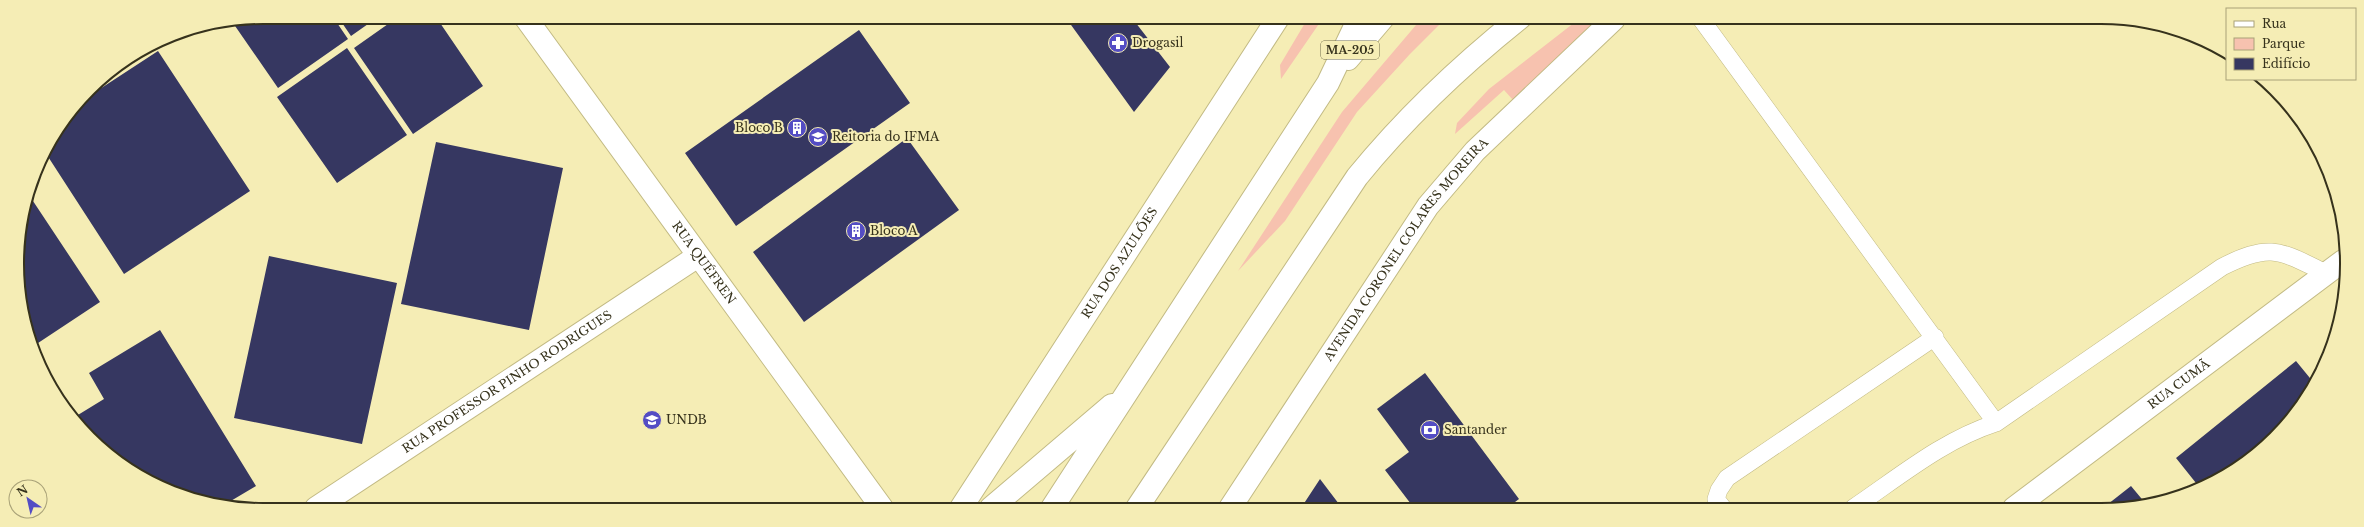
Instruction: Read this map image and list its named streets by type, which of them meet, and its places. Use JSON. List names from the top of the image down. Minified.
{"streets":{"main road":["MA-205","AVENIDA CORONEL COLARES MOREIRA","RUA QUÉFREN","RUA DOS AZULÕES","RUA PROFESSOR PINHO RODRIGUES","RUA CUMÃ"]},"crossings":[["RUA QUÉFREN","RUA PROFESSOR PINHO RODRIGUES"]],"places":{"pharmacy":["Drogasil"],"building":["Bloco B","Bloco A"],"school or university":["Reitoria do IFMA","UNDB"],"bank":["Santander"]},"legend":["Rua","Parque","Edifício"],"north":"top left"}
